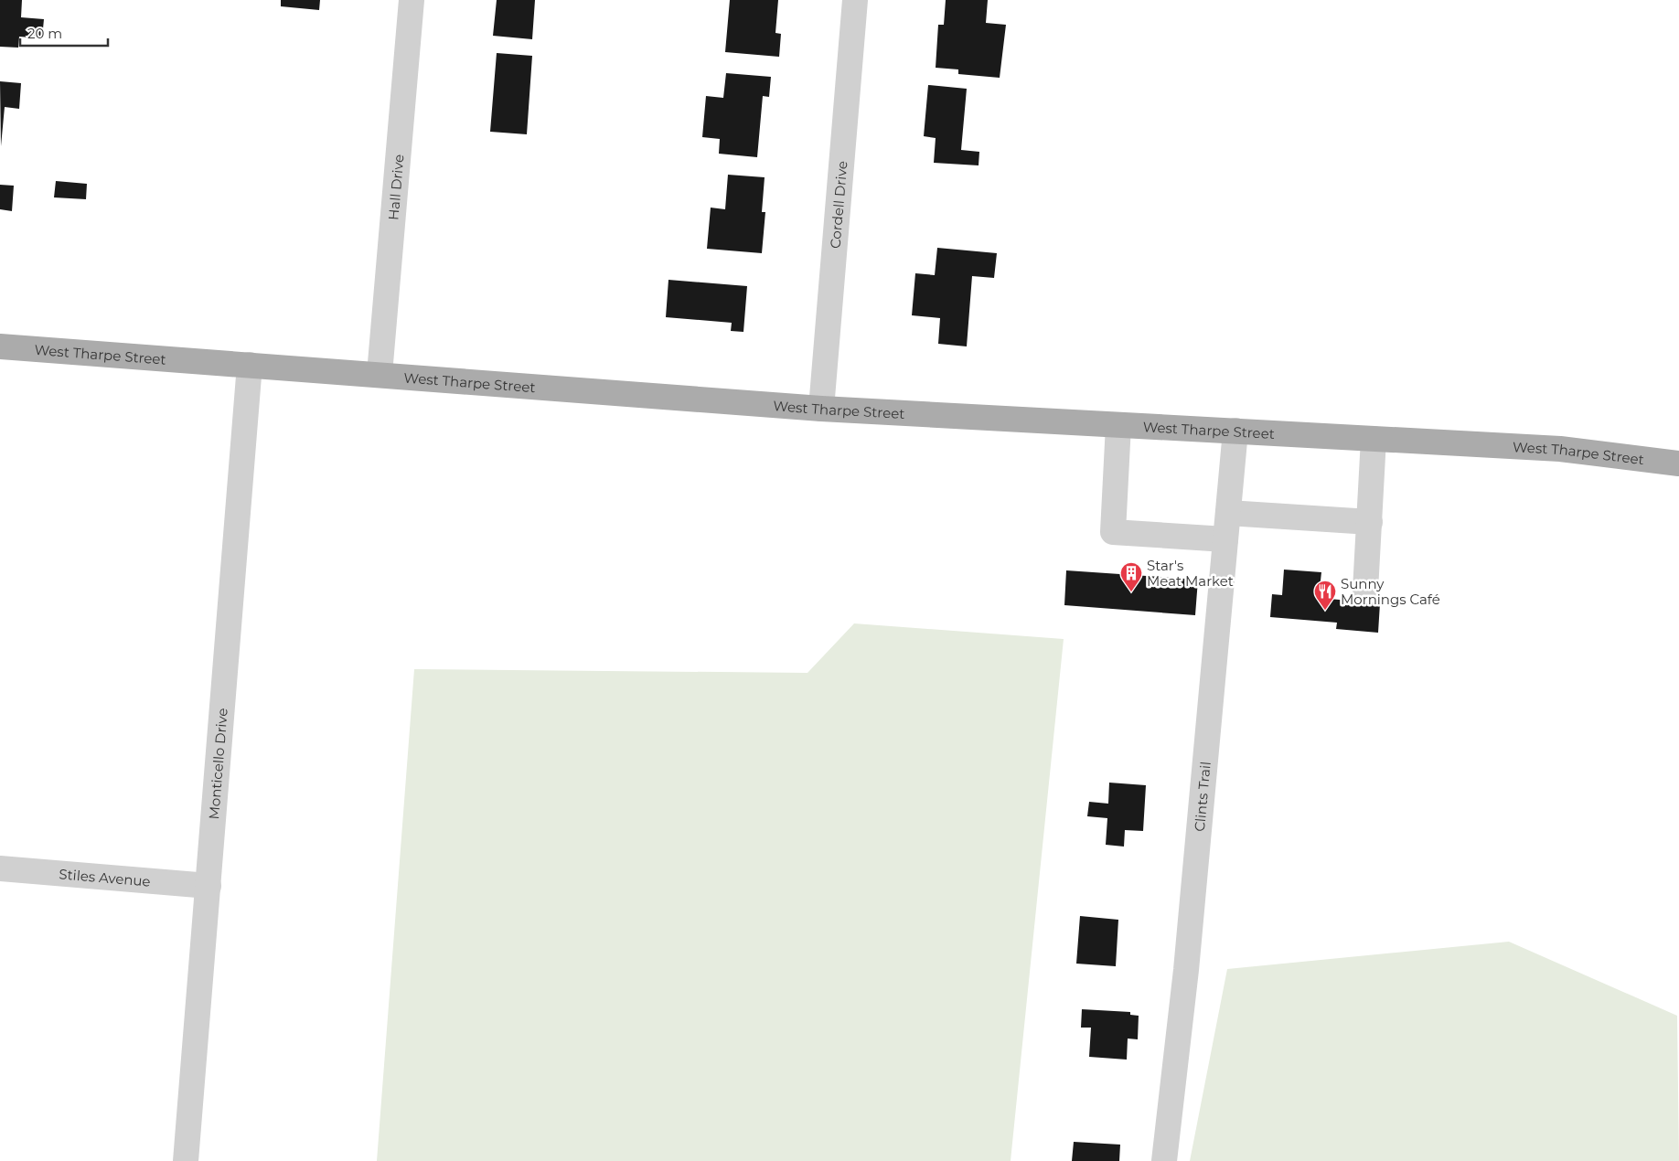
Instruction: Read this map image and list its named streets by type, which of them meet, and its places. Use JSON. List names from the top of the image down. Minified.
{"streets":{"main road":["West Tharpe Street"],"street":["Hall Drive","Cordell Drive","Monticello Drive","Clints Trail","Stiles Avenue"]},"crossings":[["Hall Drive","West Tharpe Street"],["Cordell Drive","West Tharpe Street"],["West Tharpe Street","Monticello Drive"],["West Tharpe Street","Clints Trail"],["Monticello Drive","Stiles Avenue"]],"places":{"building":["Star's Meat Market"],"restaurant":["Sunny Mornings Café"]},"scale_bar":"20 m"}
